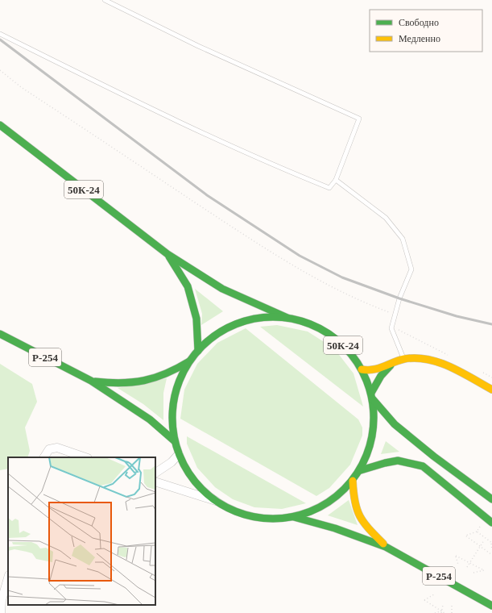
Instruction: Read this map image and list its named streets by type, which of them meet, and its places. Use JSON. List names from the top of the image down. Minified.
{"streets":{"main road":["50К-24","Р-254"]},"legend":["Свободно","Медленно"]}
